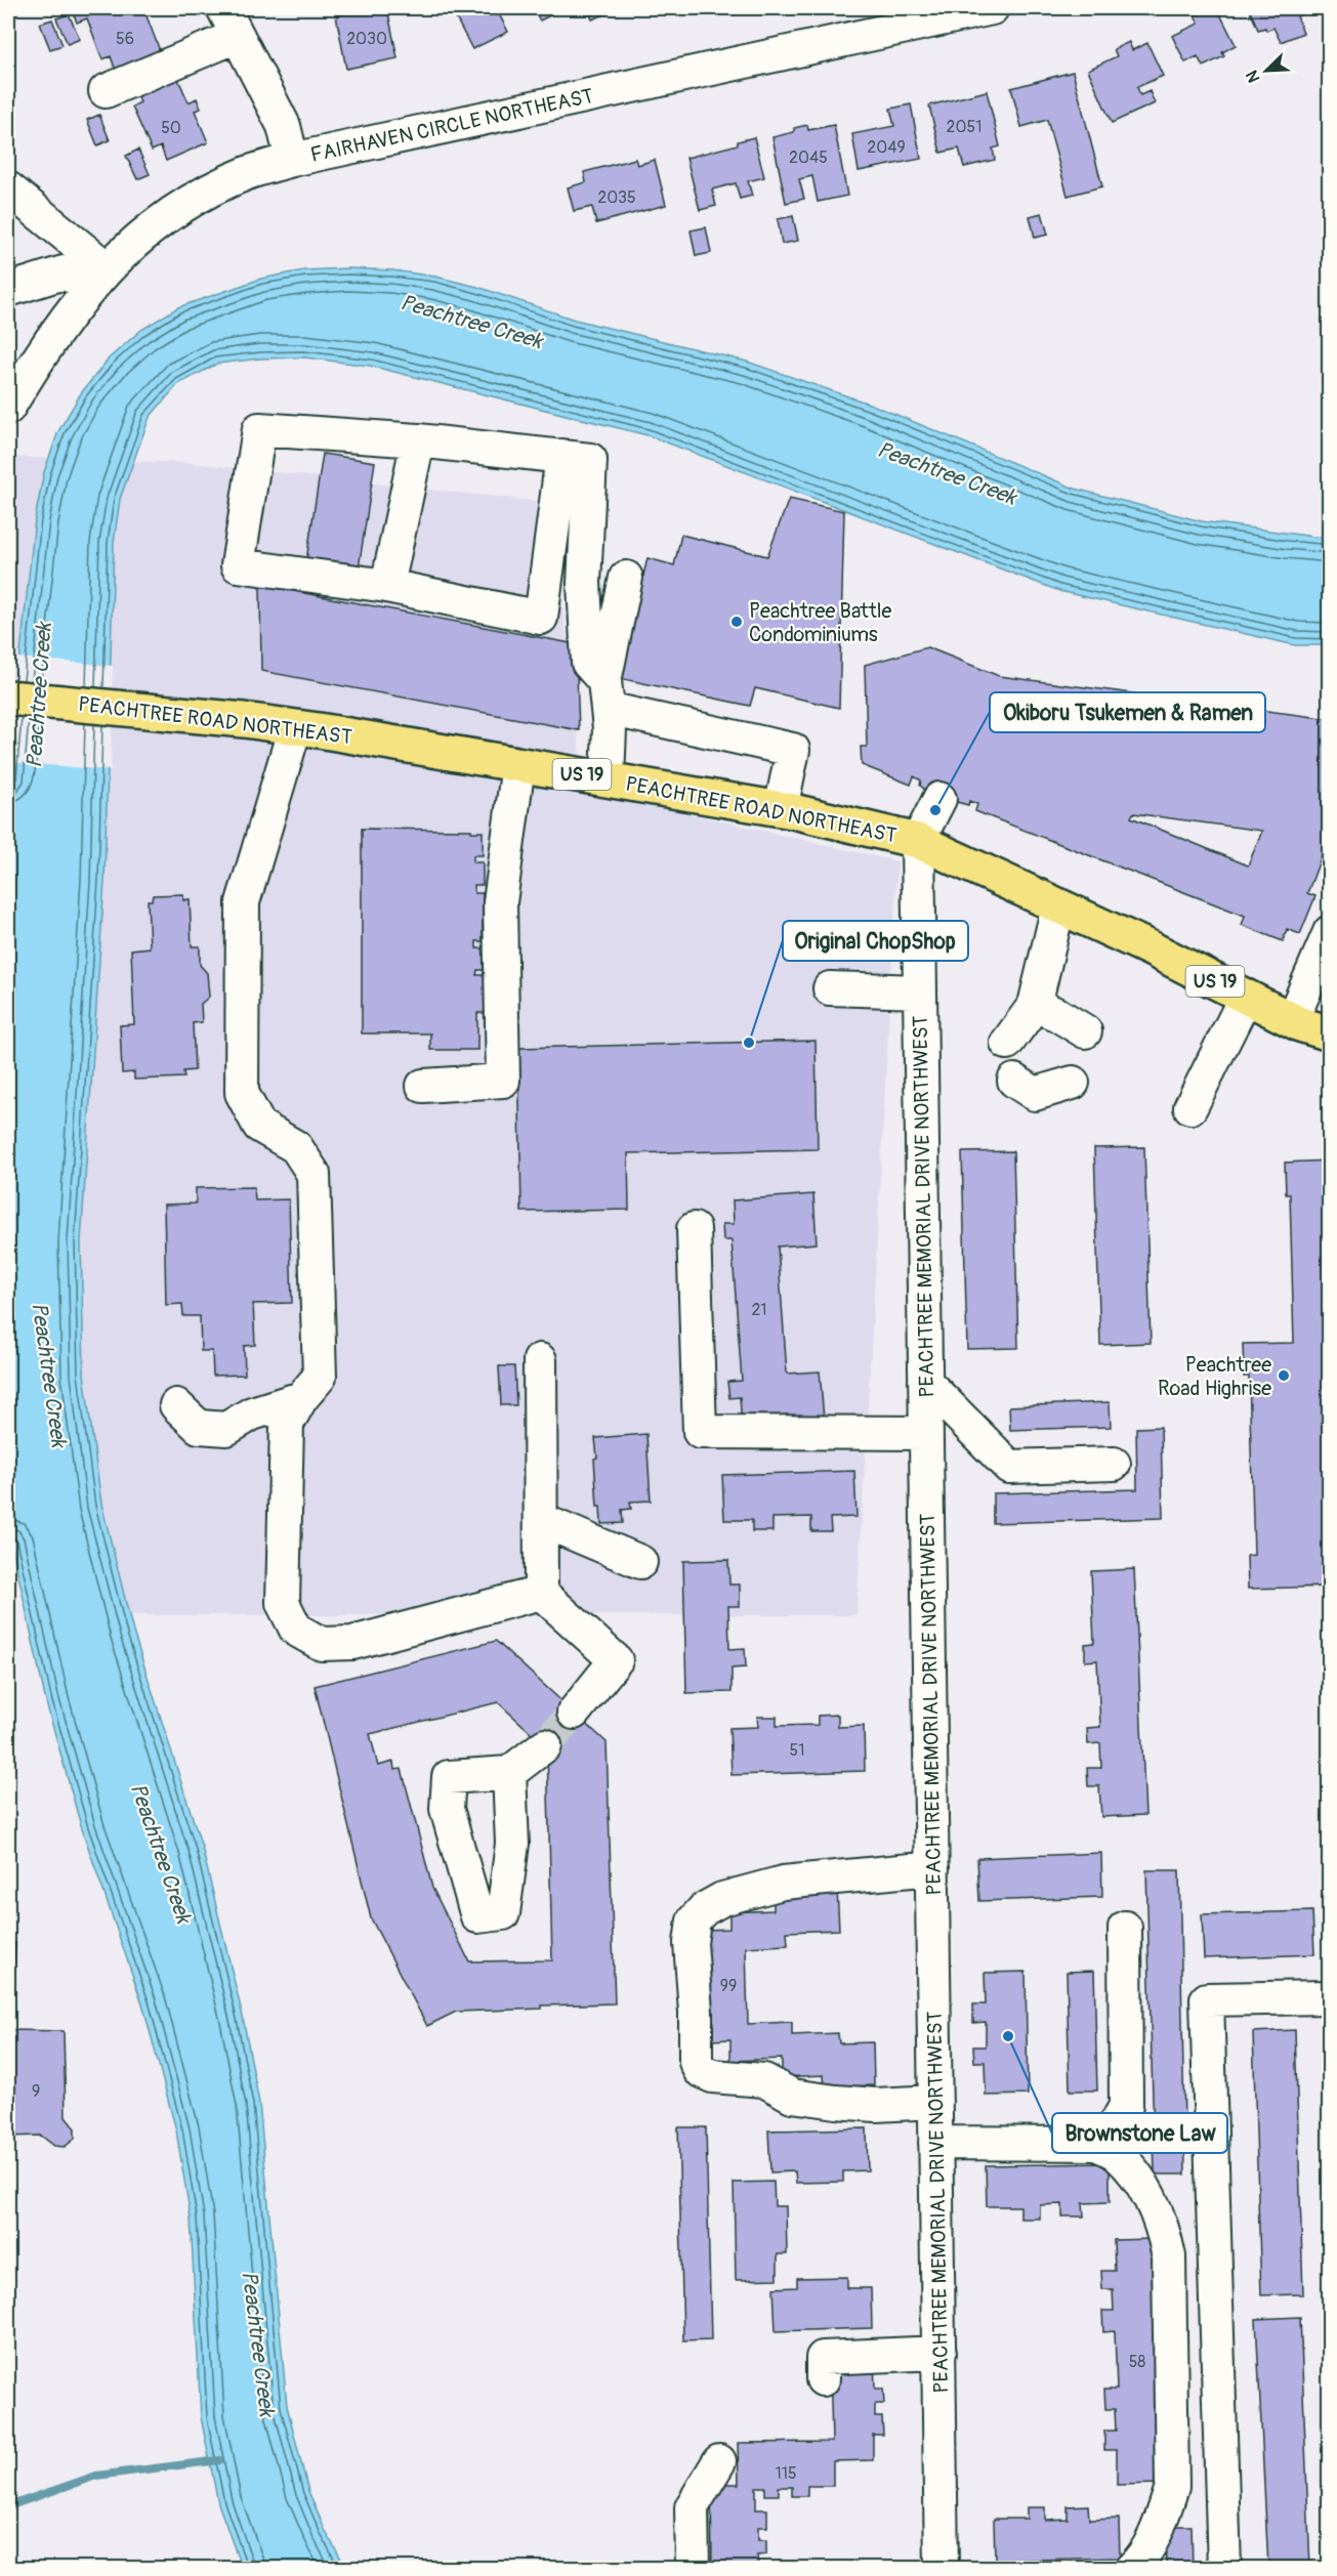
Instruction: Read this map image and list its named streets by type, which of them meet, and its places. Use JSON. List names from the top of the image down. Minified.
{"streets":{"highway":["PEACHTREE ROAD NORTHEAST","US 19"],"street":["FAIRHAVEN CIRCLE NORTHEAST","PEACHTREE MEMORIAL DRIVE NORTHWEST"]},"crossings":[["PEACHTREE ROAD NORTHEAST","PEACHTREE MEMORIAL DRIVE NORTHWEST"]],"water":["Peachtree Creek"],"places":["Peachtree Battle Condominiums","Okiboru Tsukemen & Ramen","Original ChopShop","Peachtree Road Highrise","Brownstone Law"],"house_numbers":["56","2030","2051","50","2049","2045","2035","21","51","99","9","58","115"],"north":"bottom left"}
